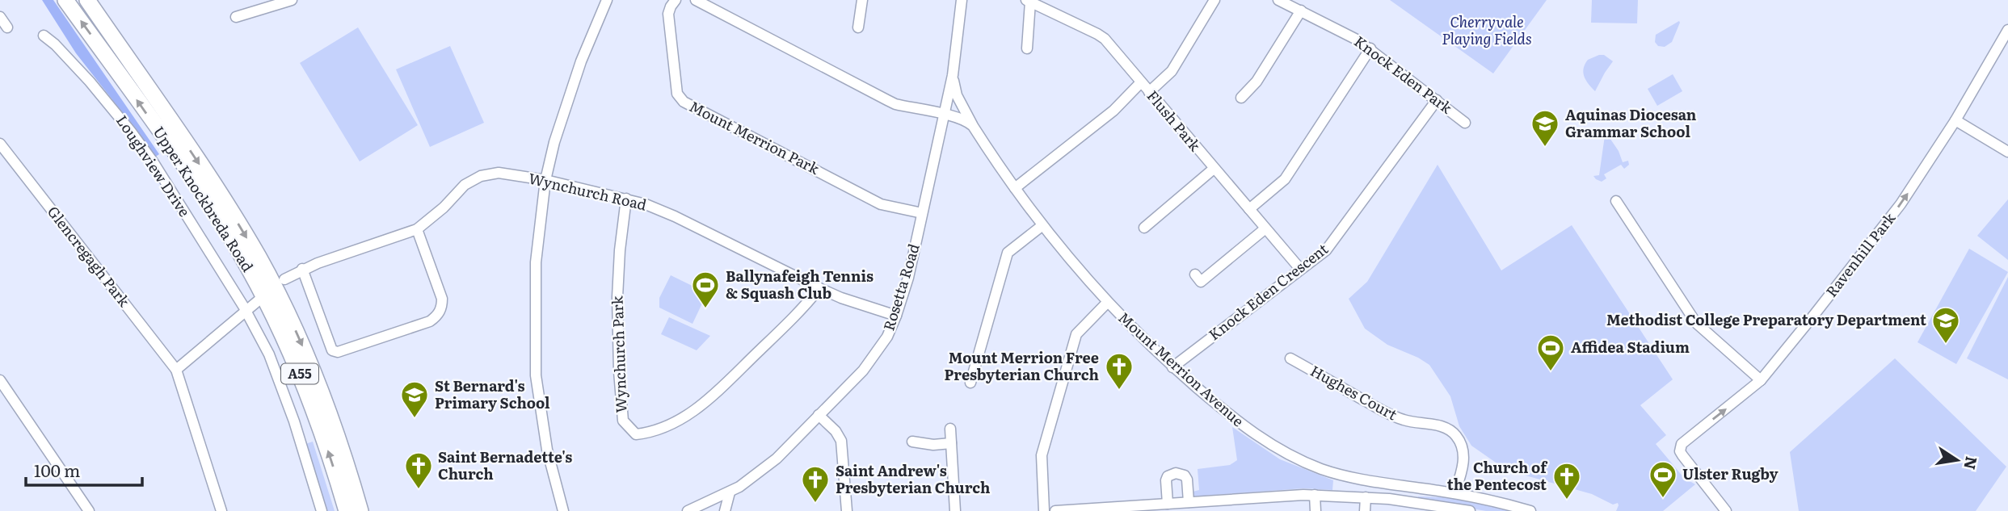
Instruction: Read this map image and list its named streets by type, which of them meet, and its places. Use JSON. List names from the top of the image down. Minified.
{"streets":{"highway":["Upper Knockbreda Road","A55"],"street":["Knock Eden Park","Flush Park","Mount Merrion Park","Loughview Drive","Wynchurch Road","Ravenhill Park","Glencregagh Park","Rosetta Road","Knock Eden Crescent","Wynchurch Park","Mount Merrion Avenue","Hughes Court"]},"crossings":[["Knock Eden Park","Knock Eden Crescent"],["Flush Park","Knock Eden Crescent"],["Mount Merrion Park","Rosetta Road"],["Loughview Drive","Wynchurch Road"],["Wynchurch Road","Upper Knockbreda Road"],["Wynchurch Road","Glencregagh Park"],["Wynchurch Road","Rosetta Road"],["Wynchurch Road","Wynchurch Park"],["Rosetta Road","Mount Merrion Avenue"],["Knock Eden Crescent","Mount Merrion Avenue"],["Mount Merrion Avenue","Hughes Court"]],"one_way":["Ravenhill Park"],"parks":["Cherryvale Playing Fields"],"places":{"school or university":["Aquinas Diocesan Grammar School","Methodist College Preparatory Department","St Bernard's Primary School"],"sports":["Ballynafeigh Tennis & Squash Club","Affidea Stadium","Ulster Rugby"],"church":["Mount Merrion Free Presbyterian Church","Saint Bernadette's Church","Church of the Pentecost","Saint Andrew's Presbyterian Church"]},"scale_bar":"100 m","north":"right"}
